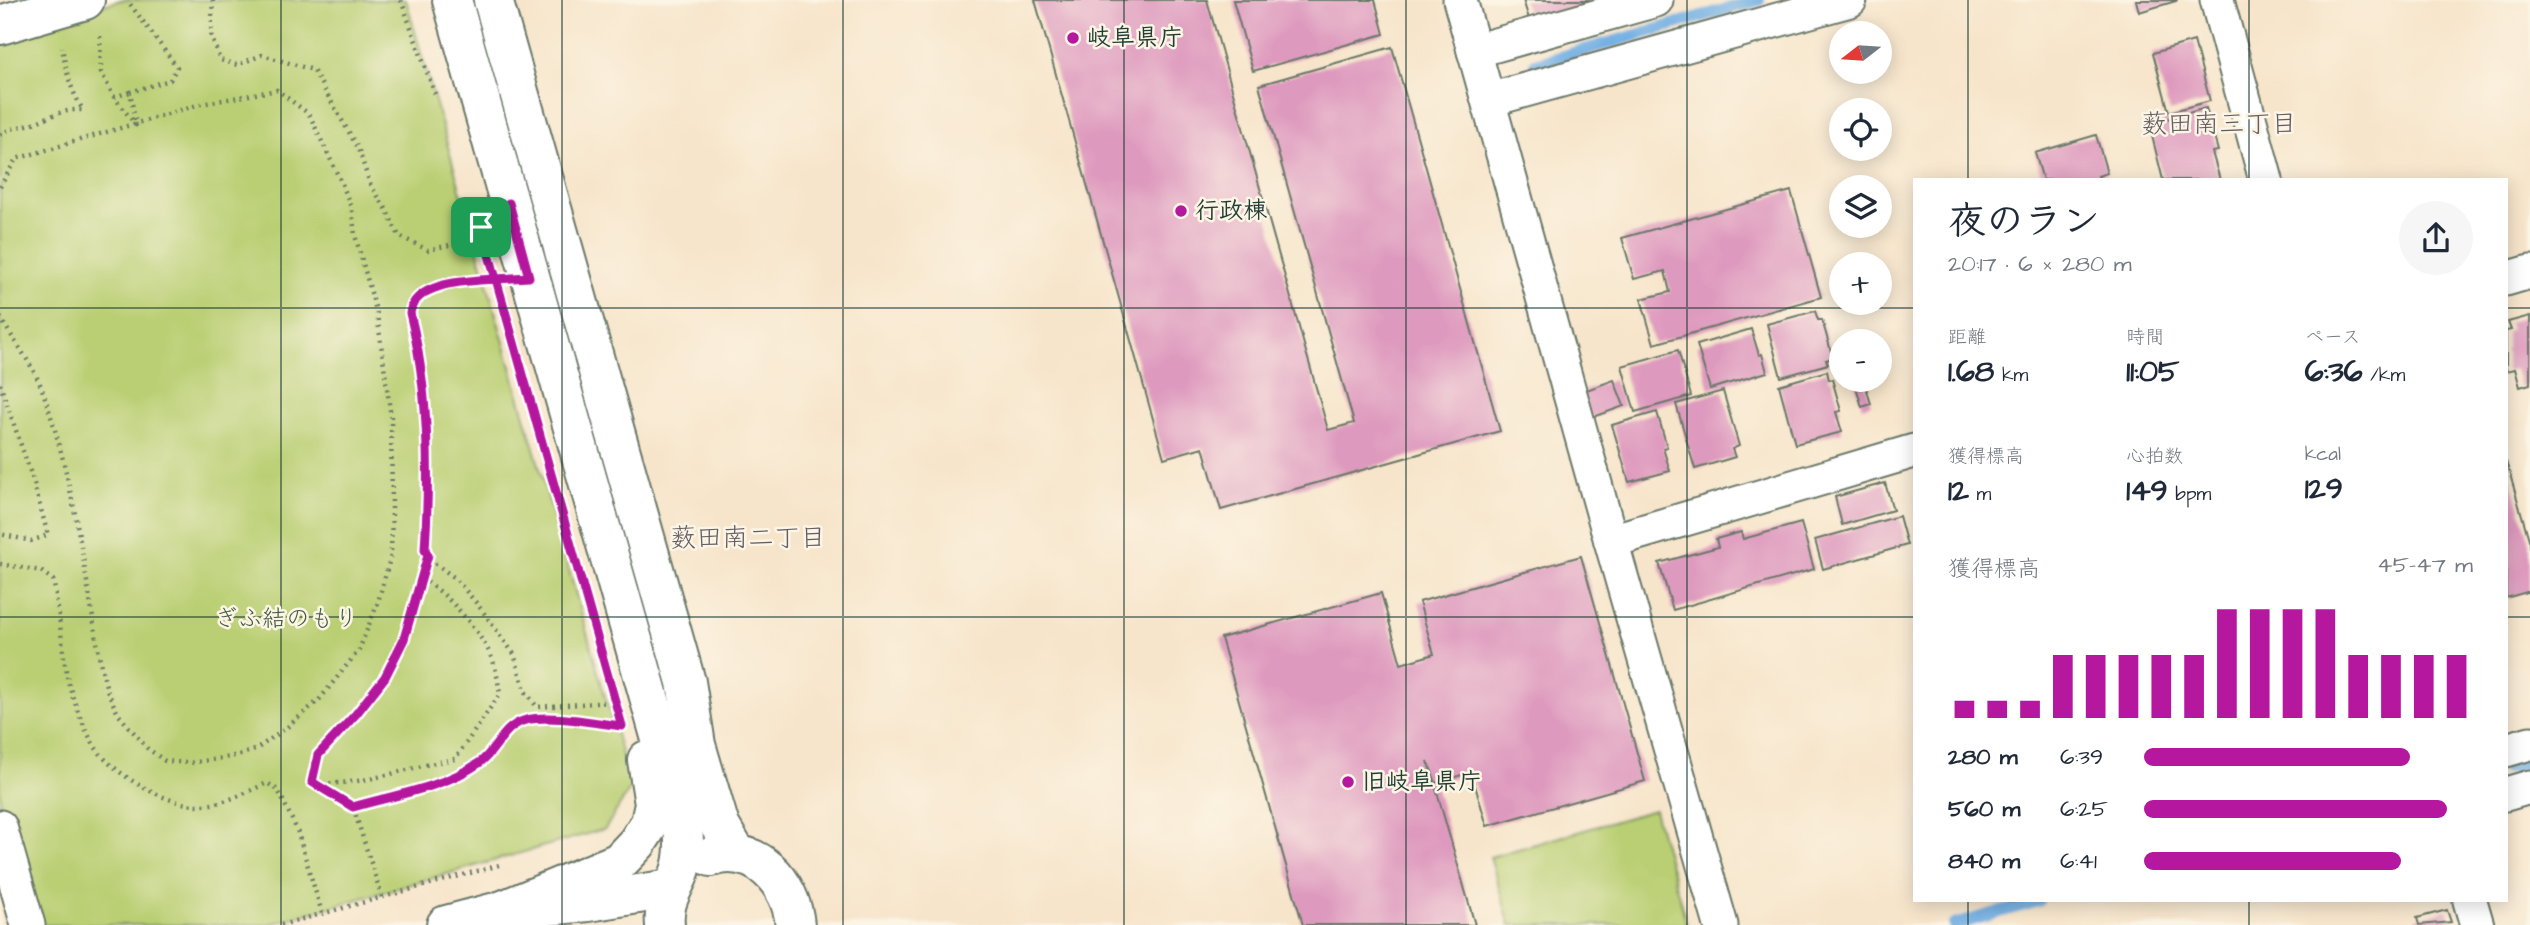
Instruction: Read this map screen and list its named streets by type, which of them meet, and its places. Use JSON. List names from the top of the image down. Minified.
{"districts":["薮田南三丁目","薮田南二丁目"],"parks":["ぎふ結のもり"],"places":["岐阜県庁","行政棟","旧岐阜県庁"],"north":"left","page":{"map_buttons":["+","−"],"heading":["夜のラン","20:17 · 6 × 280 m"],"stats":[["距離","1.68 km"],["時間","11:05"],["ペース","6:36 /km"],["獲得標高","12 m"],["心拍数","149 bpm"],["kcal","129"]],"chart":["獲得標高","45–47 m"],"list":[{"name":"280 m","note":"6:39"},{"name":"560 m","note":"6:25"},{"name":"840 m","note":"6:41"}]}}
